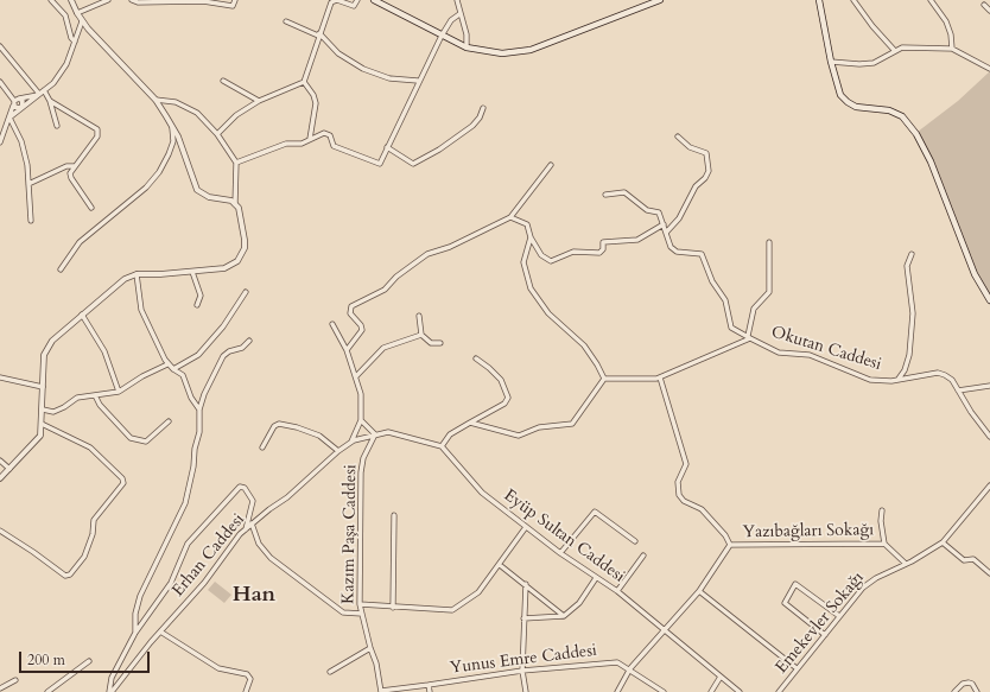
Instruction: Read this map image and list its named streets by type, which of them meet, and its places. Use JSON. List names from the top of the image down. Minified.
{"streets":{"street":["Okutan Caddesi","Yazıbağları Sokağı","Kazım Paşa Caddesi","Eyüp Sultan Caddesi","Erhan Caddesi","Emekevler Sokağı","Yunus Emre Caddesi"]},"crossings":[["Yazıbağları Sokağı","Emekevler Sokağı"],["Kazım Paşa Caddesi","Erhan Caddesi"]],"districts":["Han"],"scale_bar":"200 m"}
